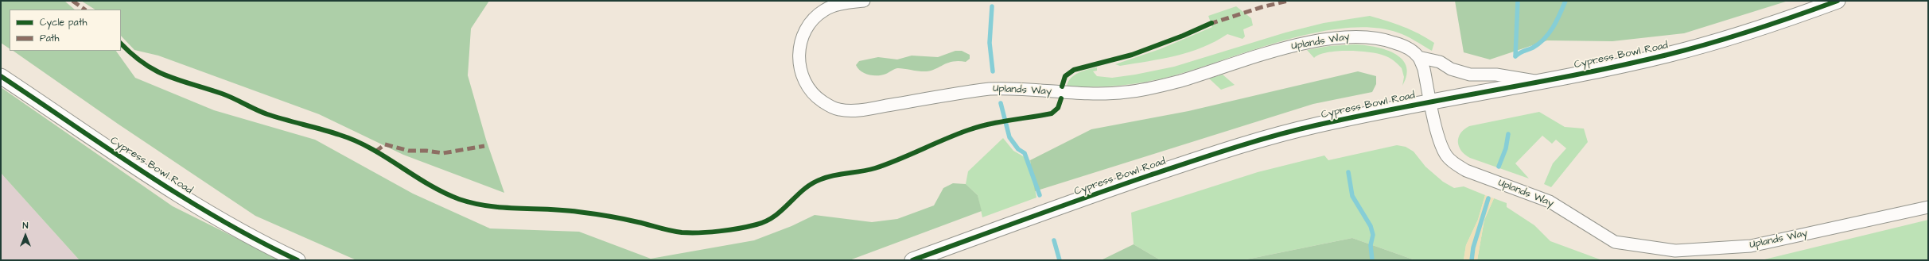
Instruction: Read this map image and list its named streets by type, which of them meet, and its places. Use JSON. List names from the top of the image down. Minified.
{"streets":{"street":["Uplands Way","Cypress Bowl Road"]},"crossings":[["Uplands Way","Cypress Bowl Road"]],"legend":["Cycle path","Path"],"north":"top"}
